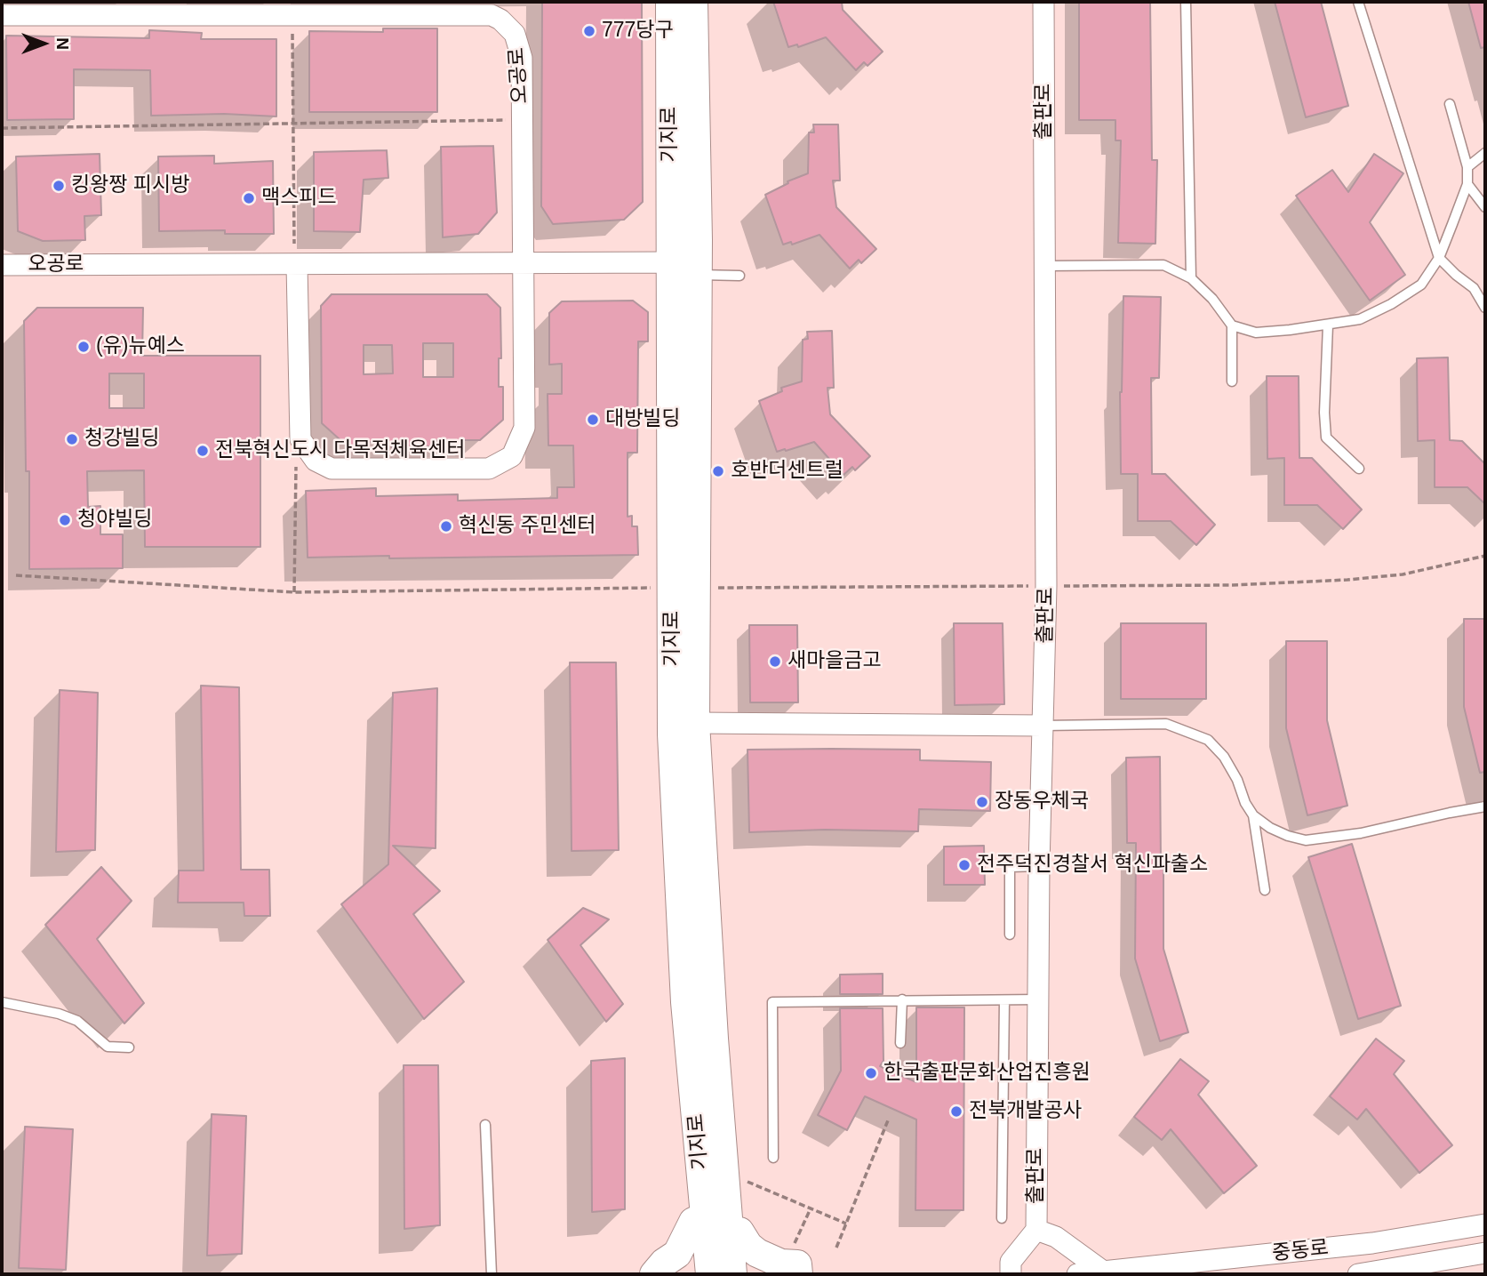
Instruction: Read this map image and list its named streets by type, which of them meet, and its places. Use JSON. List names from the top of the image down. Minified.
{"streets":{"street":["오공로","출판로","기지로","중동로"]},"crossings":[["오공로","기지로"],["출판로","중동로"]],"places":["777당구","킹왕짱 피시방","맥스피드","(유)뉴예스","대방빌딩","청강빌딩","전북혁신도시 다목적체육센터","호반더센트럴","청야빌딩","혁신동 주민센터","새마을금고","장동우체국","전주덕진경찰서 혁신파출소","한국출판문화산업진흥원","전북개발공사"],"north":"right"}
